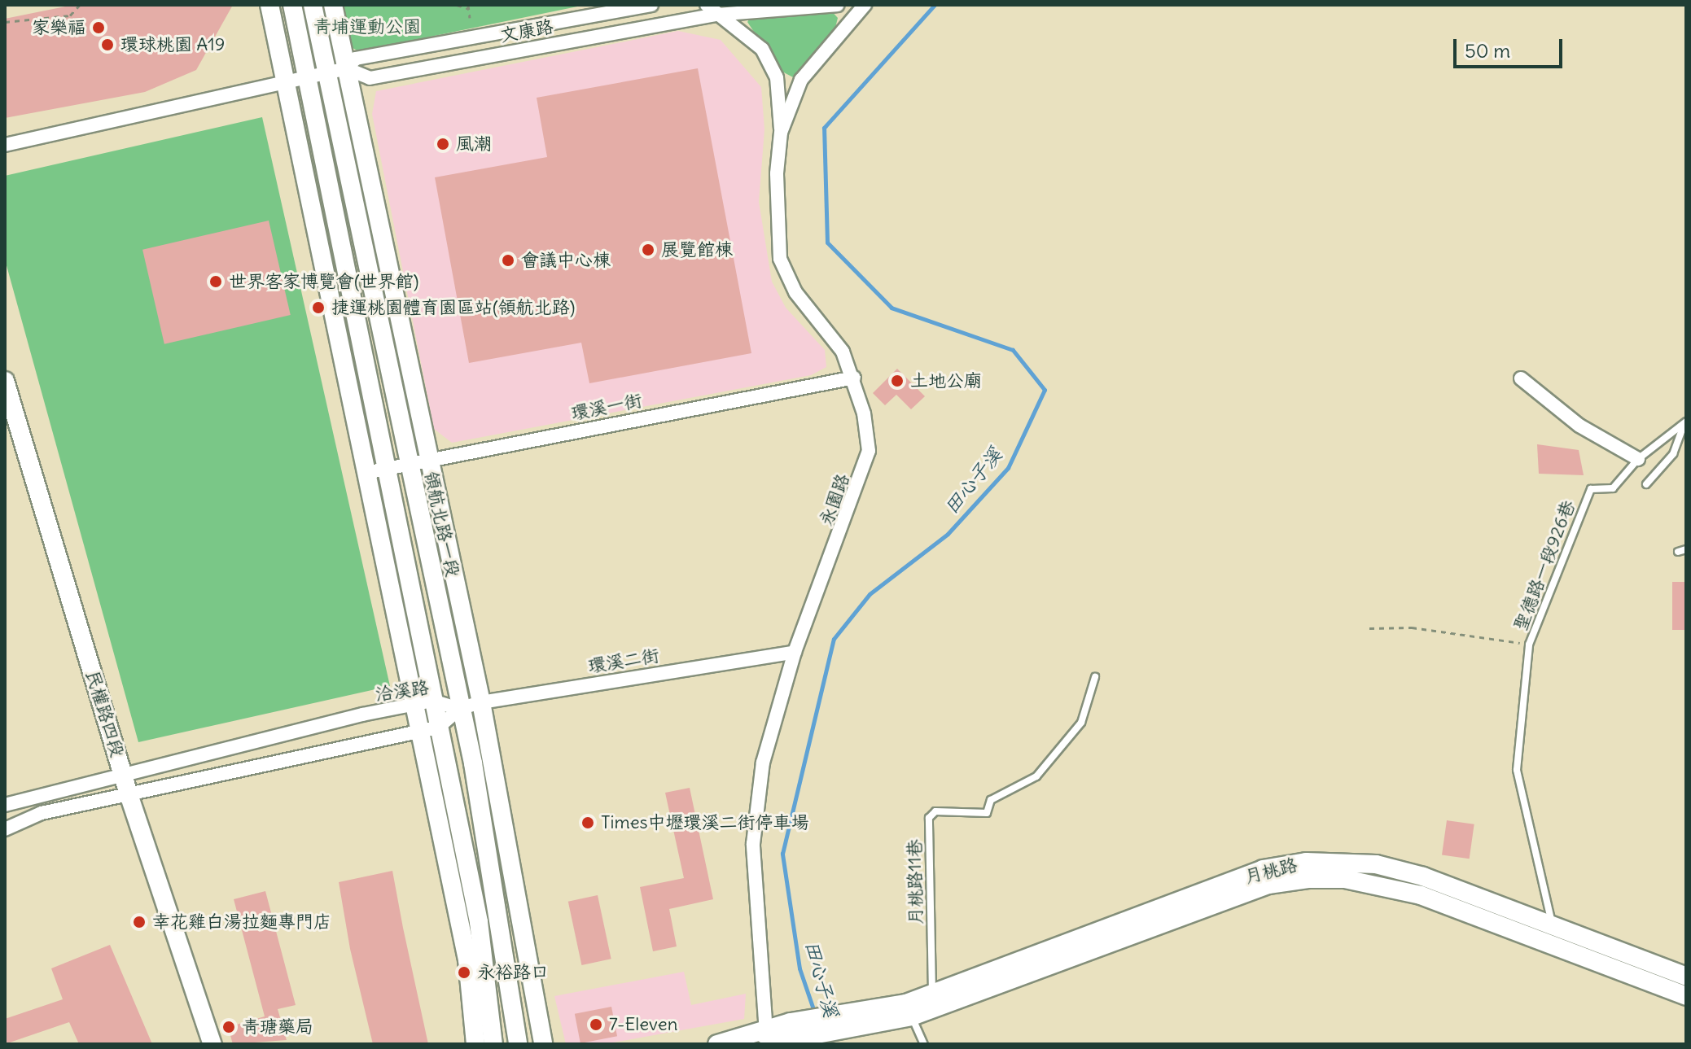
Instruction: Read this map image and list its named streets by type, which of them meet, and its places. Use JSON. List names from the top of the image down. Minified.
{"streets":{"street":["文康路","環溪一街","永園路","領航北路一段","環溪二街","洽溪路","民權路四段","月桃路"],"lane":["聖德路一段926巷","月桃路11巷"]},"crossings":[["文康路","領航北路一段"],["環溪一街","永園路"],["環溪一街","領航北路一段"],["永園路","環溪二街"],["永園路","月桃路"],["領航北路一段","環溪二街"],["領航北路一段","洽溪路"],["聖德路一段926巷","月桃路"],["環溪二街","洽溪路"],["洽溪路","民權路四段"],["月桃路","月桃路11巷"]],"water":["田心子溪"],"parks":["青埔運動公園"],"places":["家樂福","環球桃園 A19","風潮","展覽館棟","會議中心棟","世界客家博覽會(世界館)","捷運桃園體育園區站(領航北路)","土地公廟","Times中壢環溪二街停車場","幸花雞白湯拉麵專門店","永裕路口","7-Eleven","青瑭藥局"],"scale_bar":"50 m"}
